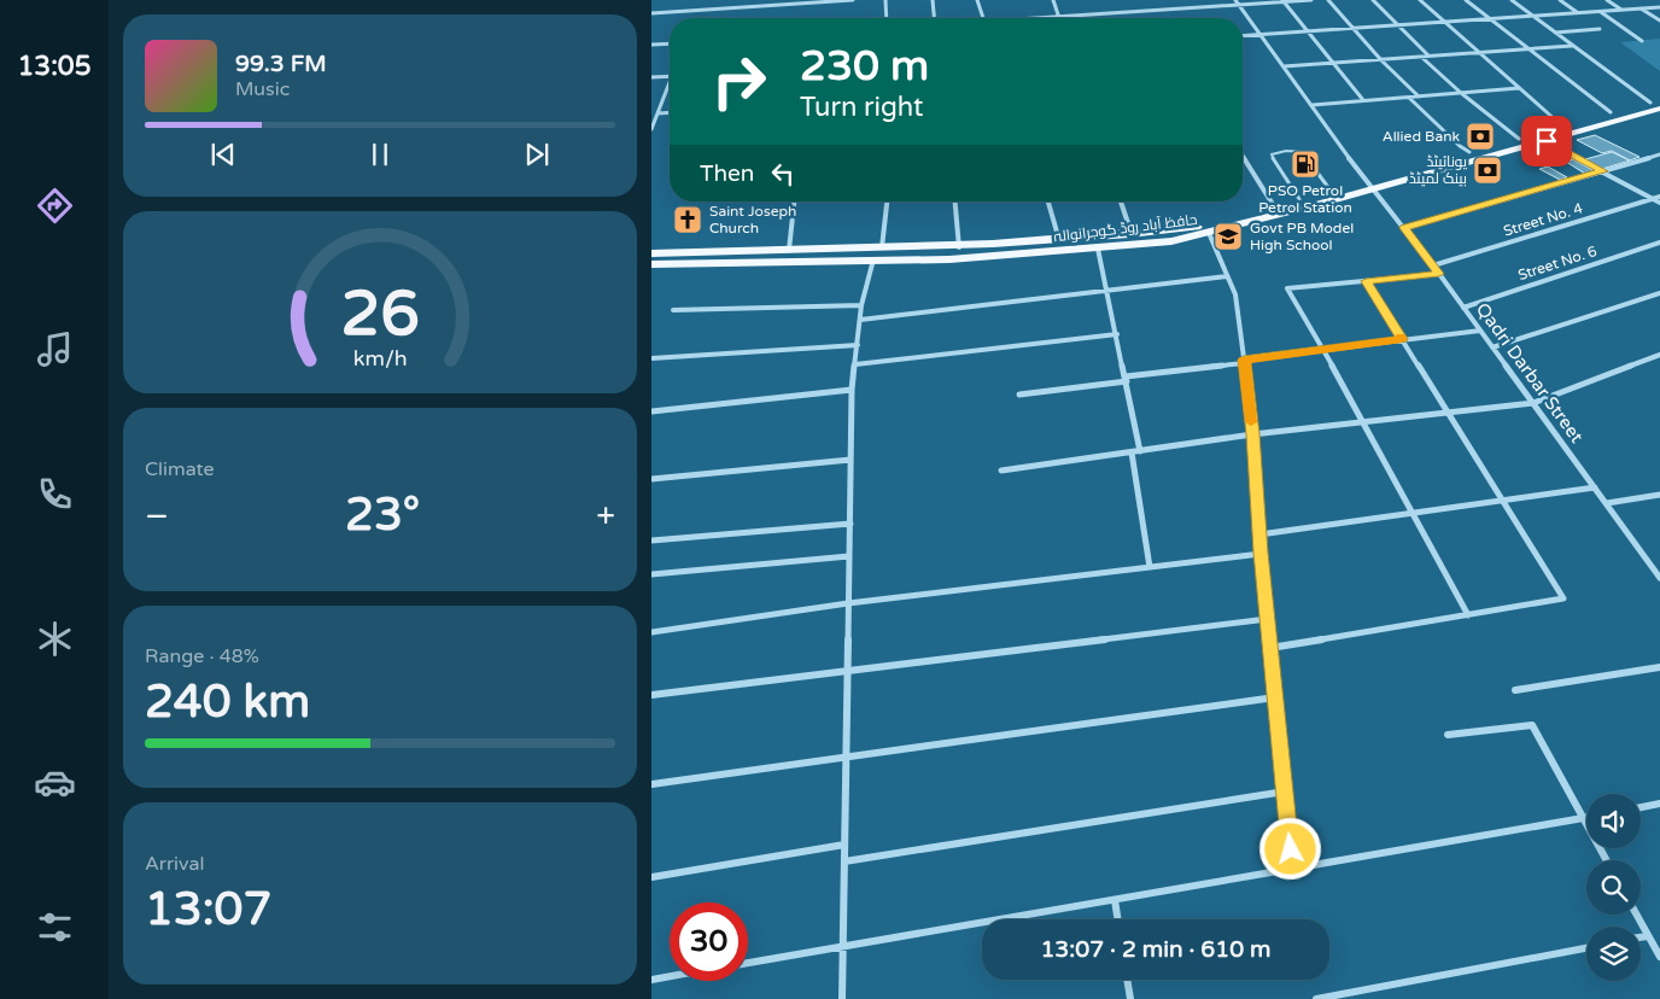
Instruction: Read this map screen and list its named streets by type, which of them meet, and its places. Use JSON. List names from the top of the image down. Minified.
{"streets":{"main road":["حافظ آباد روڈ گوجرانوالہ"],"street":["Street No. 4","Street No. 6","Qadri Darbar Street"]},"crossings":[["Street No. 4","Qadri Darbar Street"],["حافظ آباد روڈ گوجرانوالہ","Qadri Darbar Street"],["Street No. 6","Qadri Darbar Street"]],"places":{"bank":["Allied Bank","یونائیٹڈ بینک لمیٹڈ"],"fuel station":["PSO Petrol Petrol Station"],"church":["Saint Joseph Church"],"school or university":["Govt PB Model High School"]},"page":{"tabs":"13:05","turn":["230 m","Turn right"],"song":["99.3 FM","Music"],"then":"Then","tile":["Climate",["Range · 48%","240 km"],["Arrival","13:07"]],"heat":["−","23°","+"],"limit":"30","trip":"13:07 · 2 min · 610 m","gauge":["26","km/h"]}}
